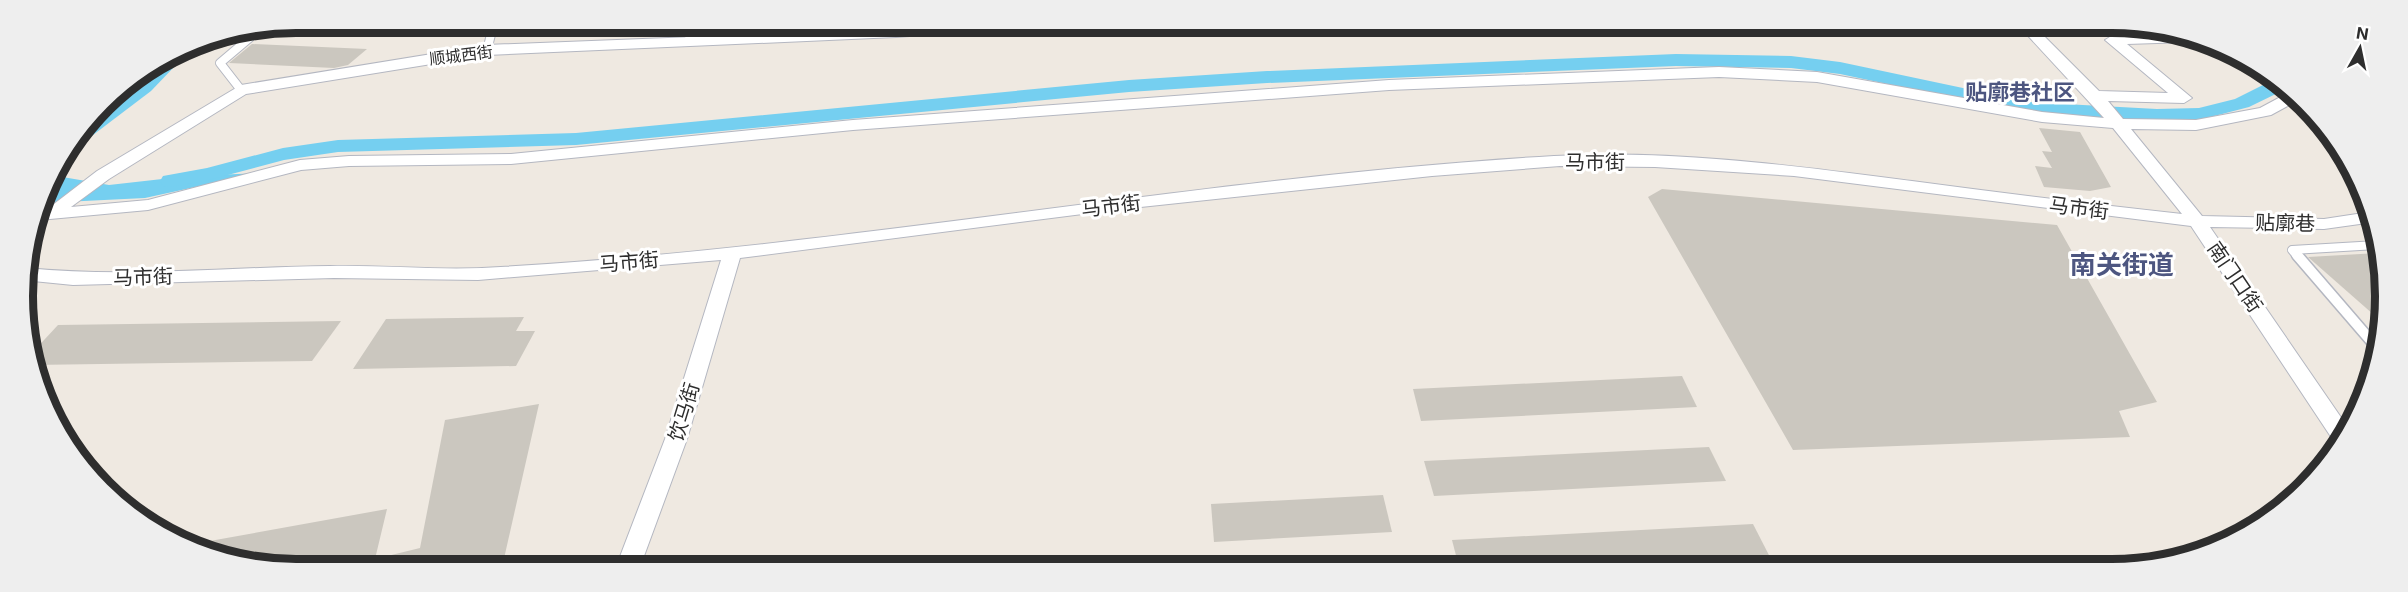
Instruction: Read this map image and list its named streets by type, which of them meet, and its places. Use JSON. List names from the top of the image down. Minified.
{"streets":{"street":["顺城西街","马市街","贴廓巷","南门口街","饮马街"]},"crossings":[["马市街","贴廓巷"],["马市街","南门口街"],["马市街","饮马街"],["贴廓巷","南门口街"]],"districts":["贴廓巷社区","南关街道"],"north":"top"}
